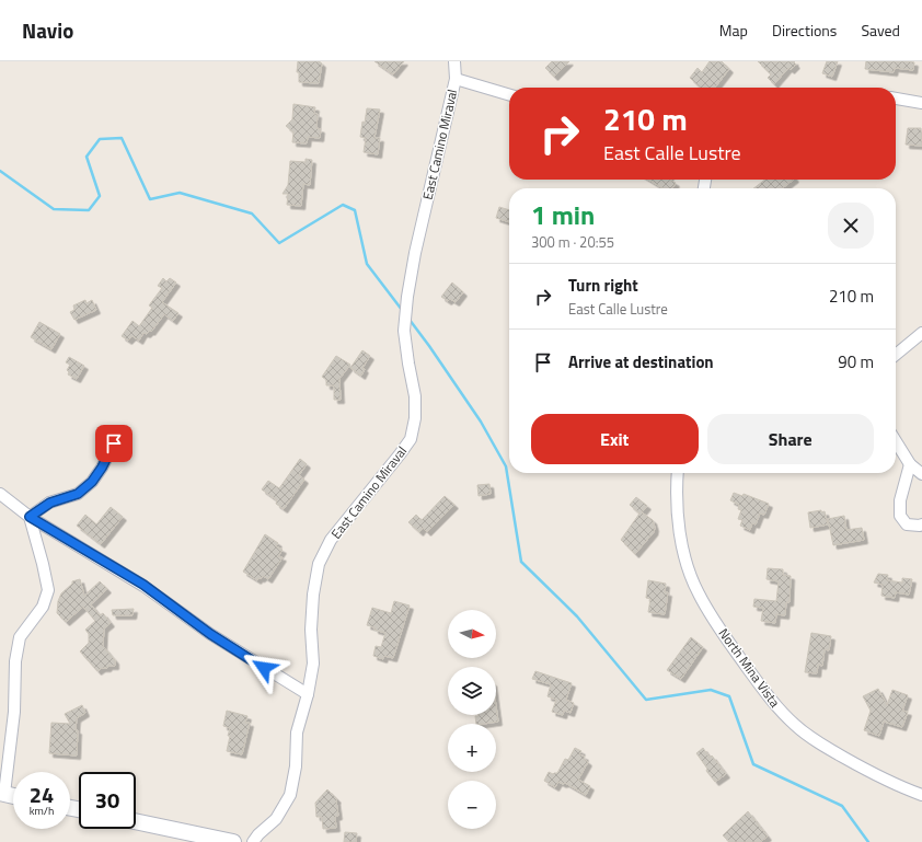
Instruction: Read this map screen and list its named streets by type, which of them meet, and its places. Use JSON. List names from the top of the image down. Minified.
{"streets":{"street":["East Camino Miraval","North Mina Vista"]},"north":"right","page":{"header":"Navio","nav":["Map","Directions","Saved"],"turn":["210 m","East Calle Lustre"],"heading":["1 min","300 m · 20:55"],"list":[{"name":"Turn right","note":"East Calle Lustre","value":"210 m"},{"name":"Arrive at destination","value":"90 m"}],"buttons":["Exit","Share"],"map_buttons":["+","−"],"speed":"24 km/h","limit":"30"}}
